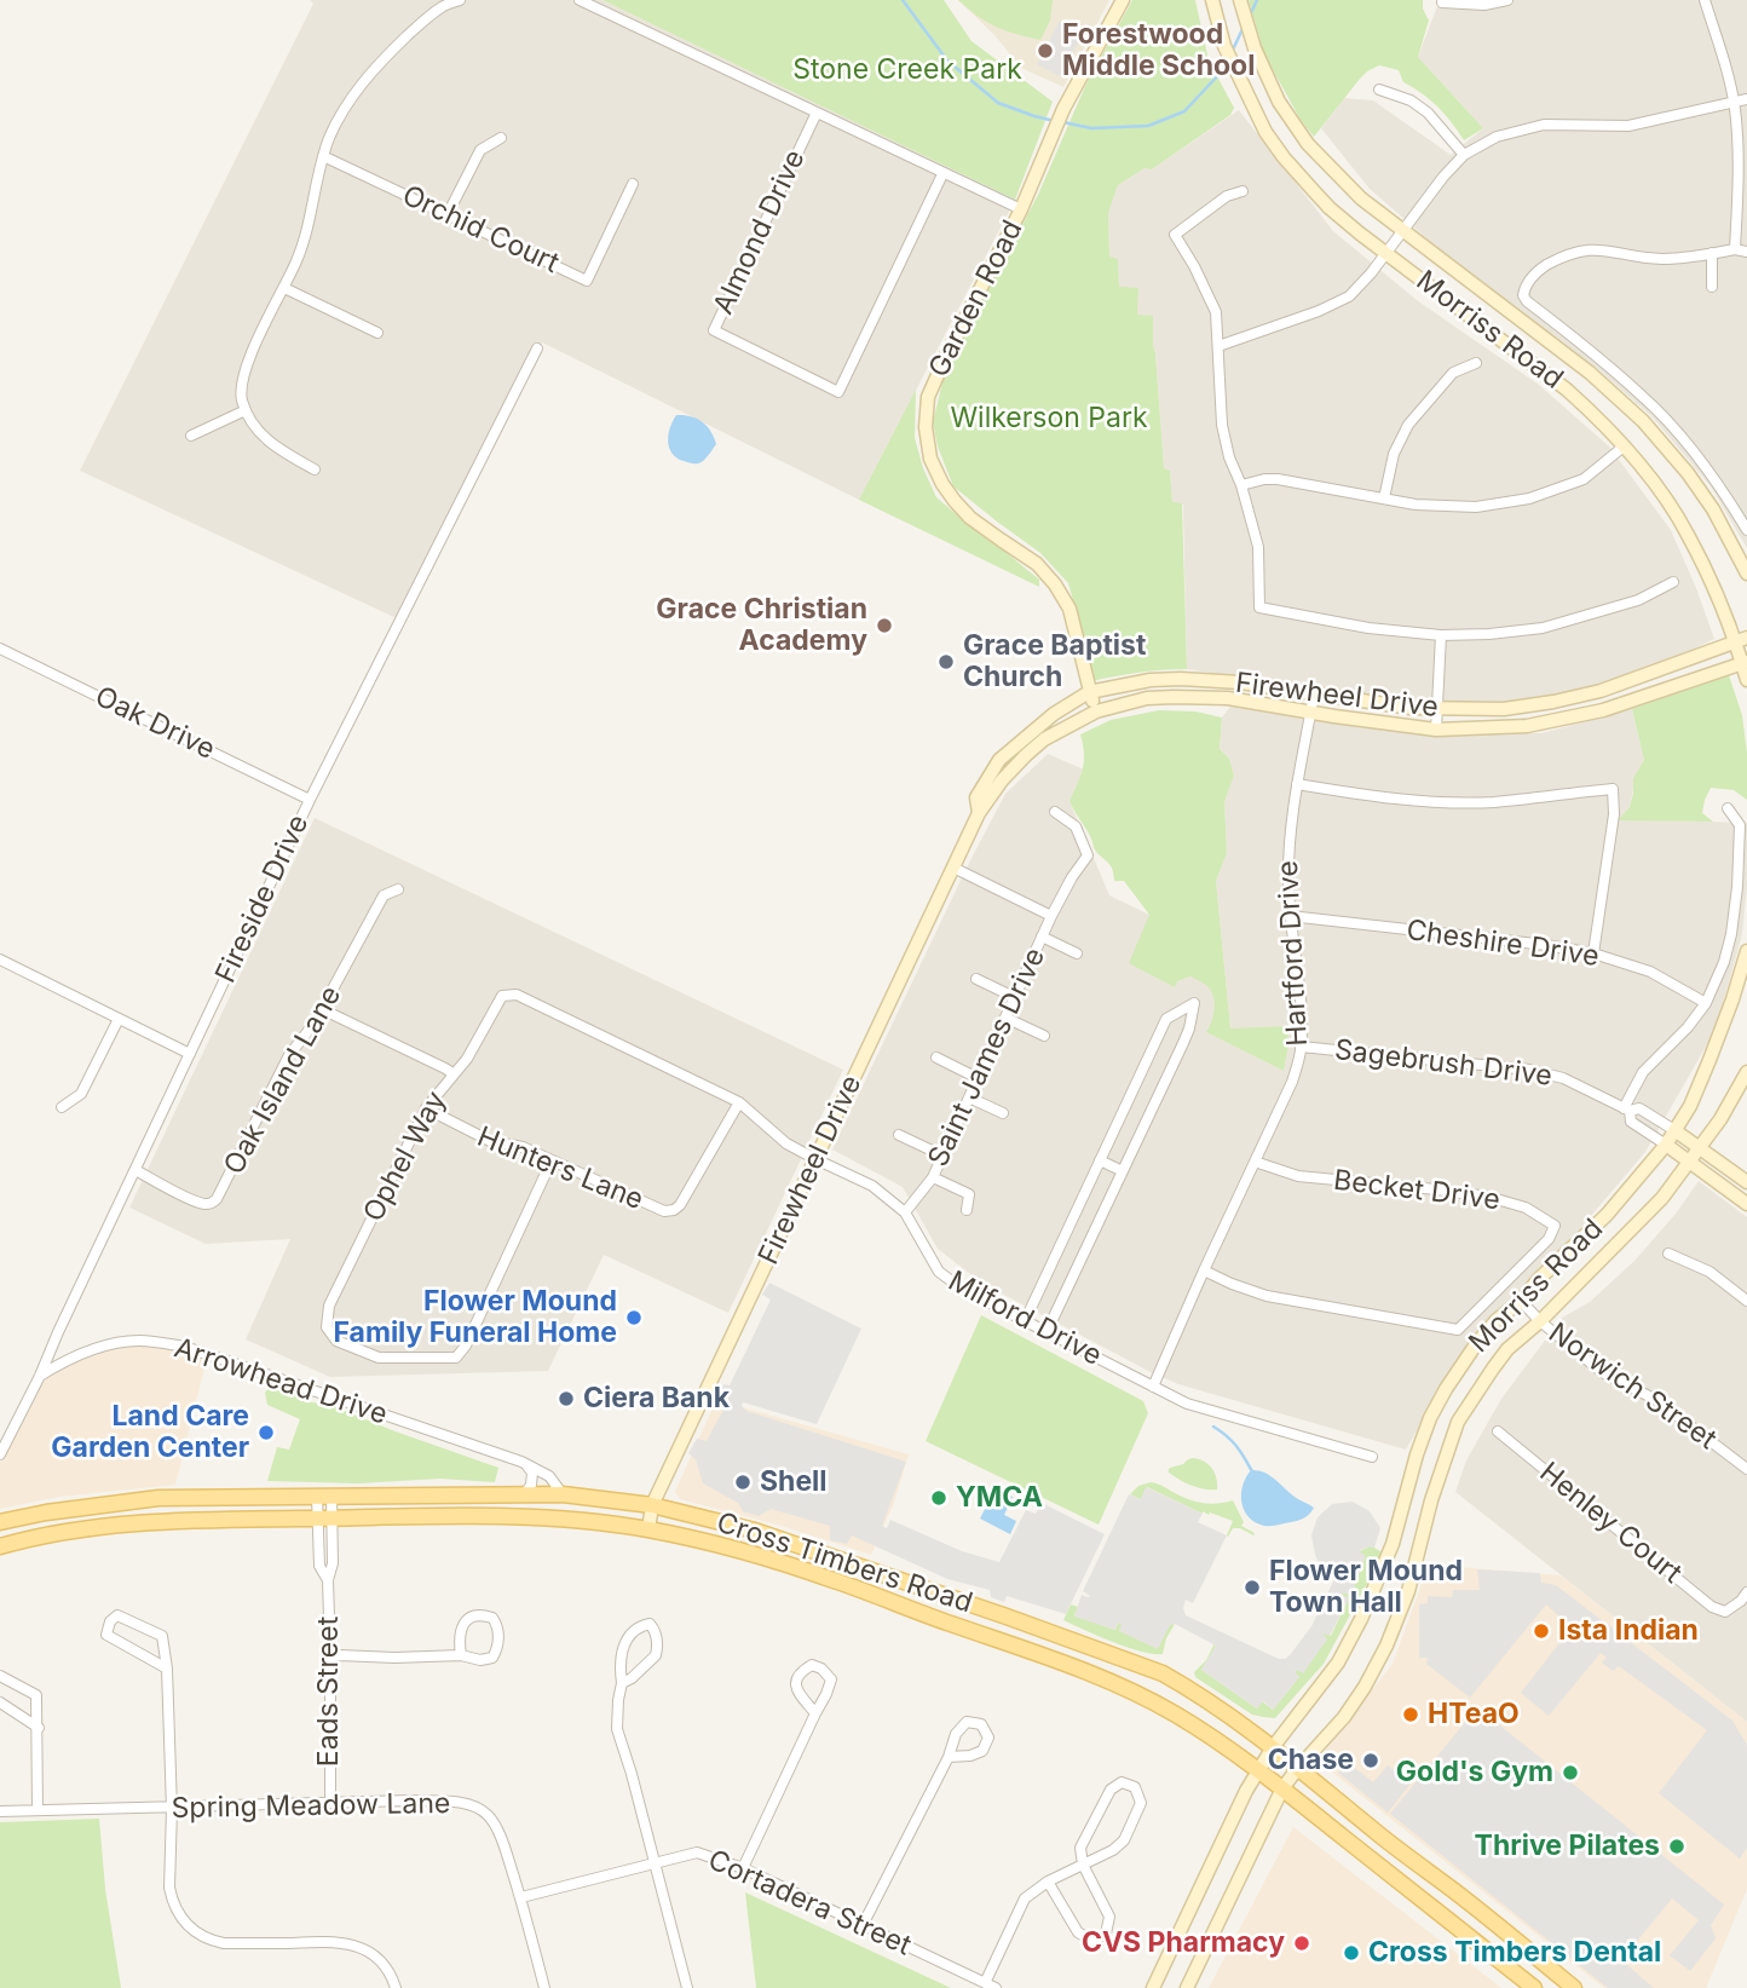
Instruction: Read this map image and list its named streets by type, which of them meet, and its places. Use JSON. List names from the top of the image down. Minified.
{"streets":{"main road":["Garden Road","Morriss Road","Firewheel Drive","Sagebrush Drive","Cross Timbers Road"],"street":["Orchid Court","Almond Drive","Oak Drive","Fireside Drive","Cheshire Drive","Hartford Drive","Saint James Drive","Oak Island Lane","Ophel Way","Hunters Lane","Becket Drive","Milford Drive","Arrowhead Drive","Norwich Street","Henley Court","Eads Street","Spring Meadow Lane","Cortadera Street"]},"crossings":[["Garden Road","Firewheel Drive"],["Morriss Road","Firewheel Drive"],["Morriss Road","Sagebrush Drive"],["Morriss Road","Norwich Street"],["Morriss Road","Cross Timbers Road"],["Firewheel Drive","Hartford Drive"],["Firewheel Drive","Milford Drive"],["Firewheel Drive","Cross Timbers Road"],["Oak Drive","Fireside Drive"],["Fireside Drive","Oak Island Lane"],["Fireside Drive","Arrowhead Drive"],["Cheshire Drive","Hartford Drive"],["Hartford Drive","Sagebrush Drive"],["Hartford Drive","Becket Drive"],["Hartford Drive","Milford Drive"],["Saint James Drive","Milford Drive"],["Ophel Way","Hunters Lane"],["Ophel Way","Milford Drive"],["Hunters Lane","Milford Drive"],["Arrowhead Drive","Cross Timbers Road"],["Cross Timbers Road","Eads Street"],["Eads Street","Spring Meadow Lane"],["Spring Meadow Lane","Cortadera Street"]],"parks":["Stone Creek Park","Wilkerson Park"],"places":["Forestwood Middle School","Grace Christian Academy","Grace Baptist Church","Flower Mound Family Funeral Home","Ciera Bank","Land Care Garden Center","Shell","YMCA","Flower Mound Town Hall","Ista Indian","HTeaO","Chase","Gold's Gym","Thrive Pilates","CVS Pharmacy","Cross Timbers Dental"]}
